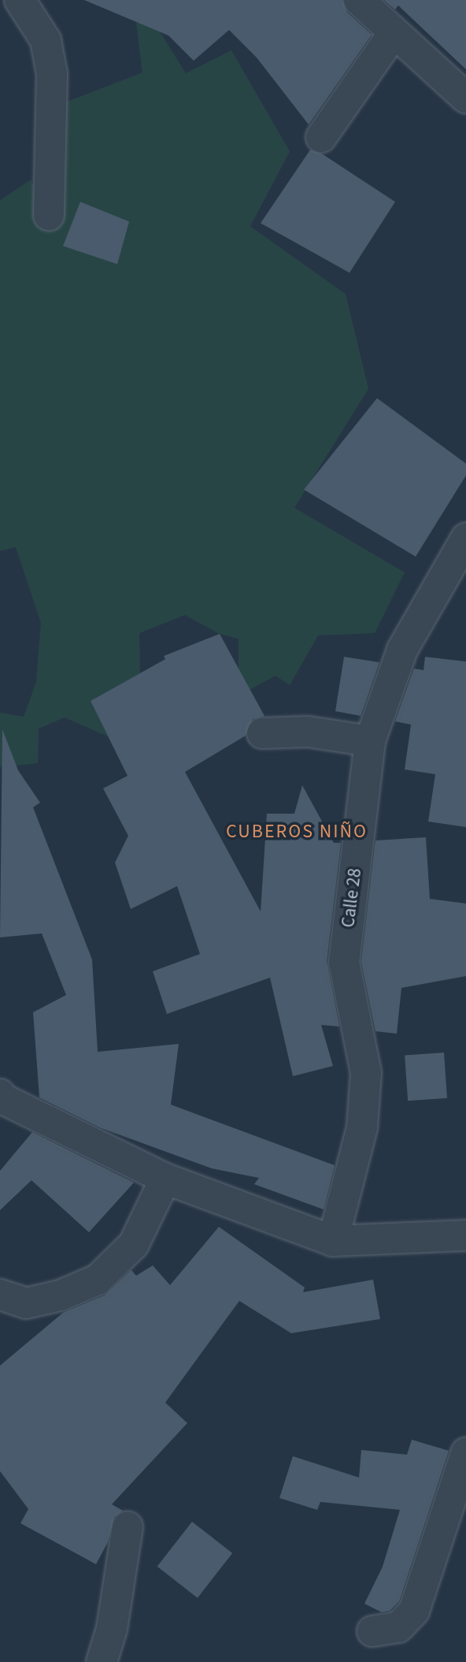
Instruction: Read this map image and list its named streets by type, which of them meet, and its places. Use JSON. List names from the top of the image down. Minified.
{"streets":{"street":["Calle 28"]},"districts":["CUBEROS NIÑO"]}
